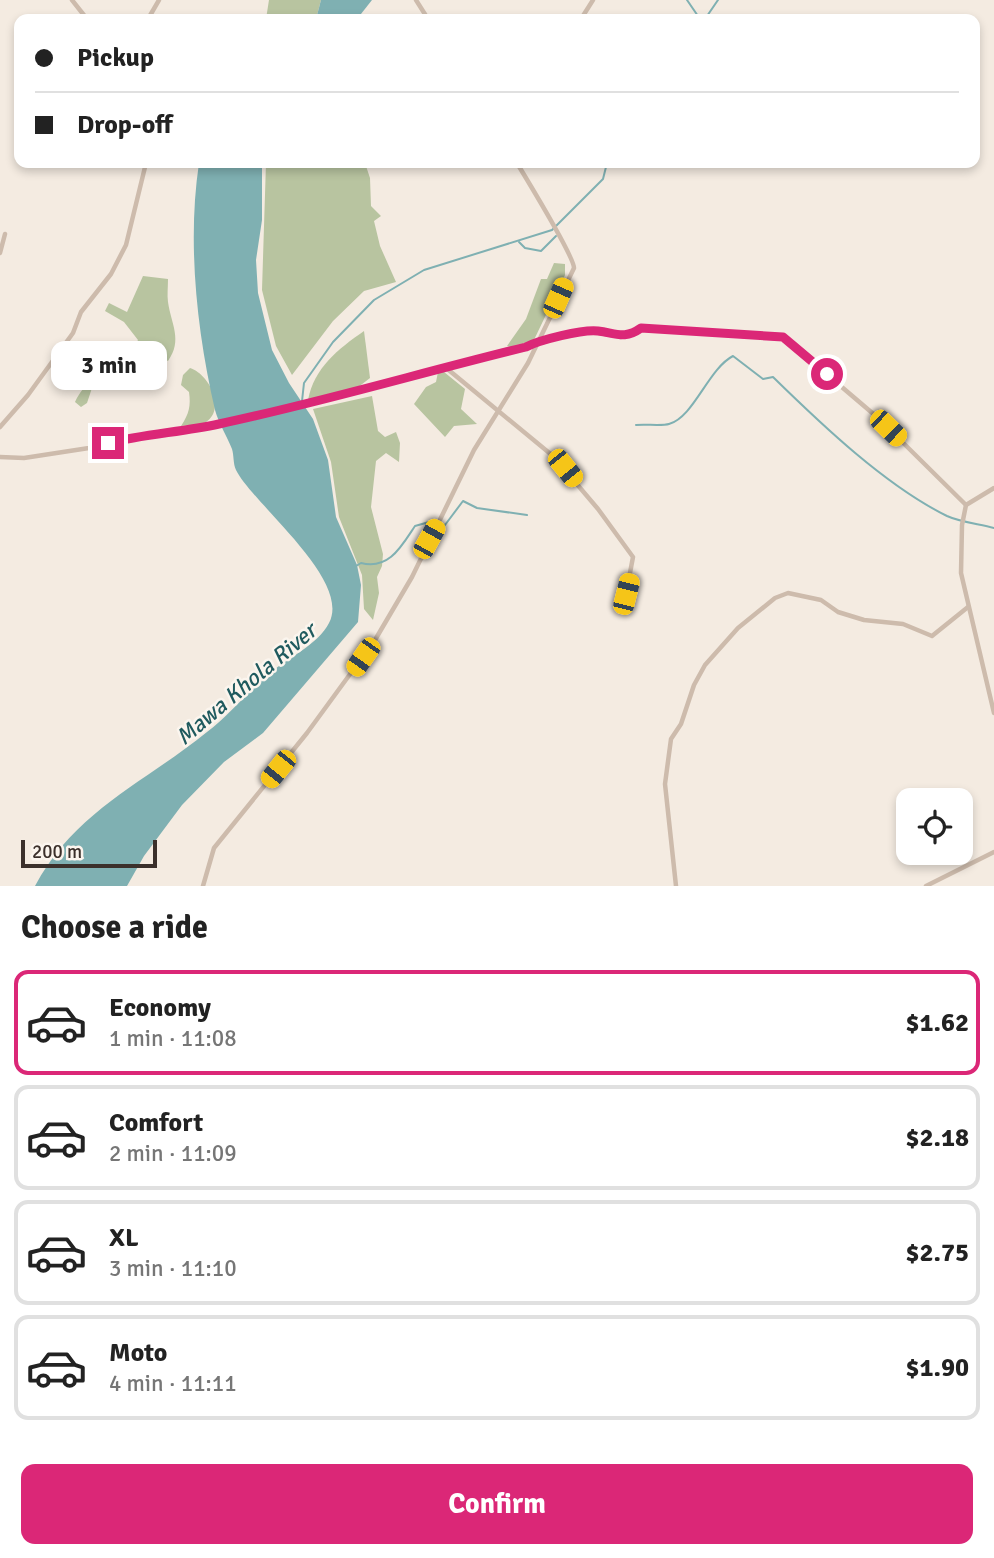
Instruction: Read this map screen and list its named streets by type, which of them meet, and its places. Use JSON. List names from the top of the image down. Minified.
{"water":["Mawa Khola River"],"scale_bar":"200 m","page":{"banner":["Pickup","Drop-off"],"bubble":"3 min","scale":"200 m","heading":"Choose a ride","list":[{"name":"Economy","note":"1 min · 11:08","value":"$1.62"},{"name":"Comfort","note":"2 min · 11:09","value":"$2.18"},{"name":"XL","note":"3 min · 11:10","value":"$2.75"},{"name":"Moto","note":"4 min · 11:11","value":"$1.90"}],"buttons":"Confirm"}}
